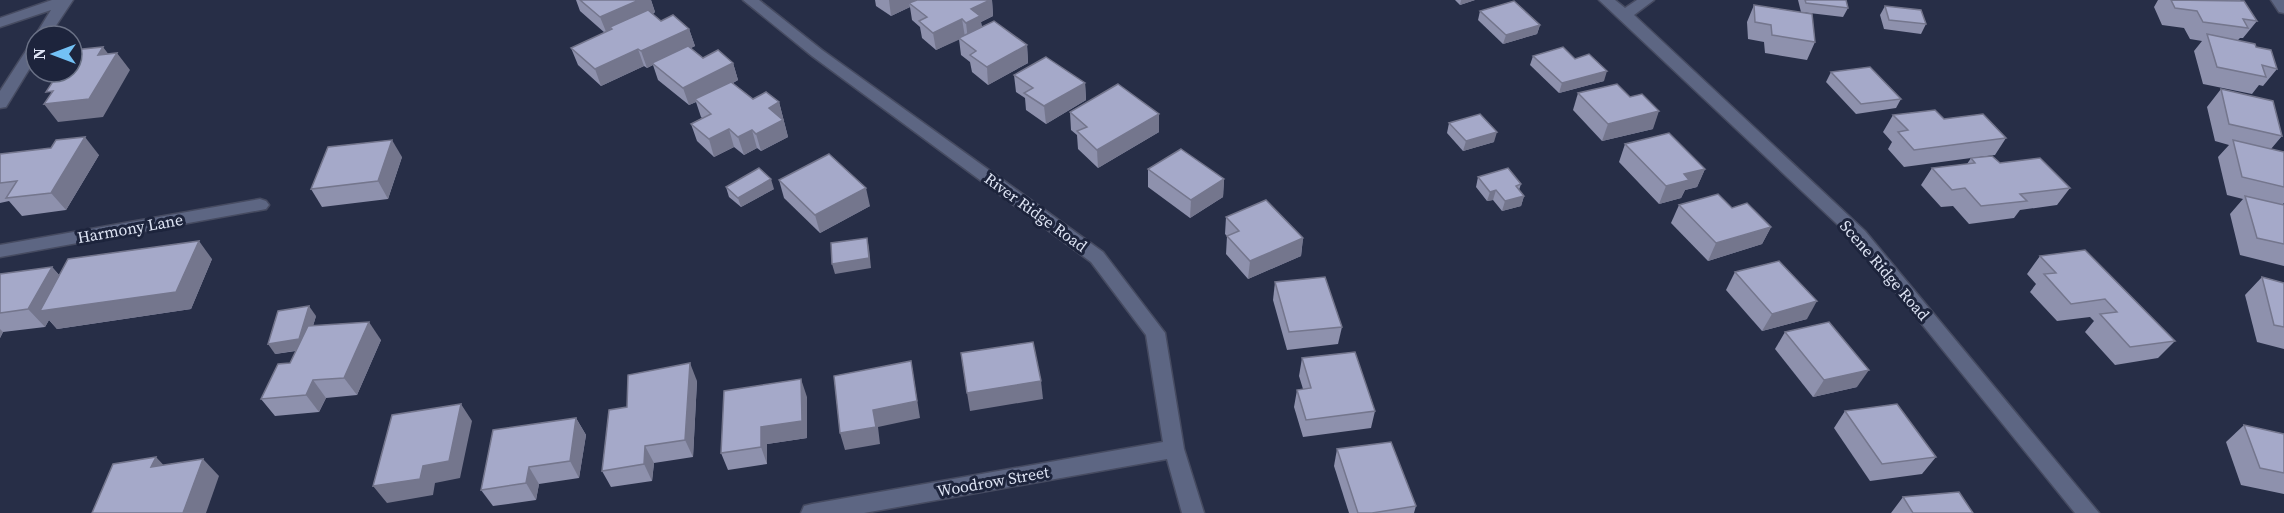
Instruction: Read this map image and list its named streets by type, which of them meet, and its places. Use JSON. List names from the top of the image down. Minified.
{"streets":{"street":["River Ridge Road","Harmony Lane","Scene Ridge Road","Woodrow Street"]},"crossings":[["River Ridge Road","Woodrow Street"]],"north":"left"}
